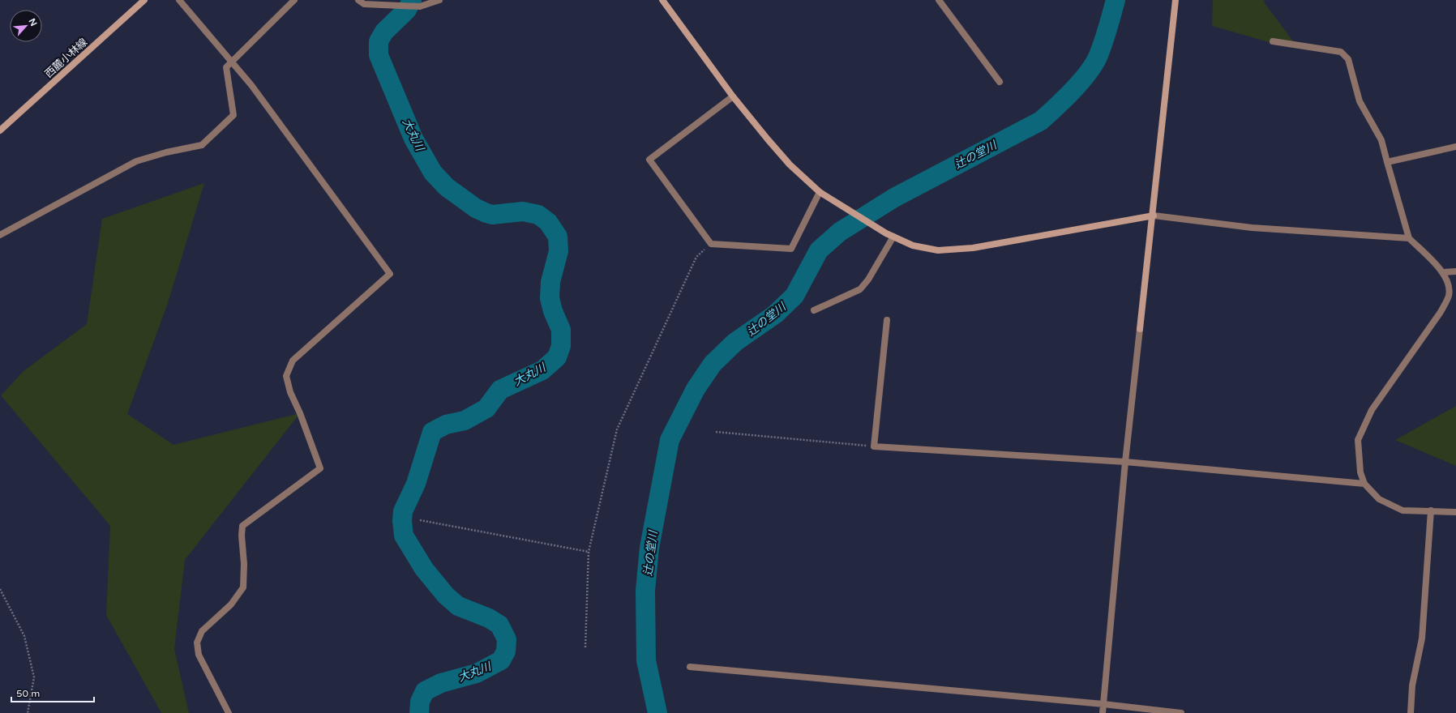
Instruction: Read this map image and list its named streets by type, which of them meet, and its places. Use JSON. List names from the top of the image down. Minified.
{"streets":{"street":["西麓小林線"]},"water":["大丸川","辻の堂川"],"scale_bar":"50 m","north":"top right"}
